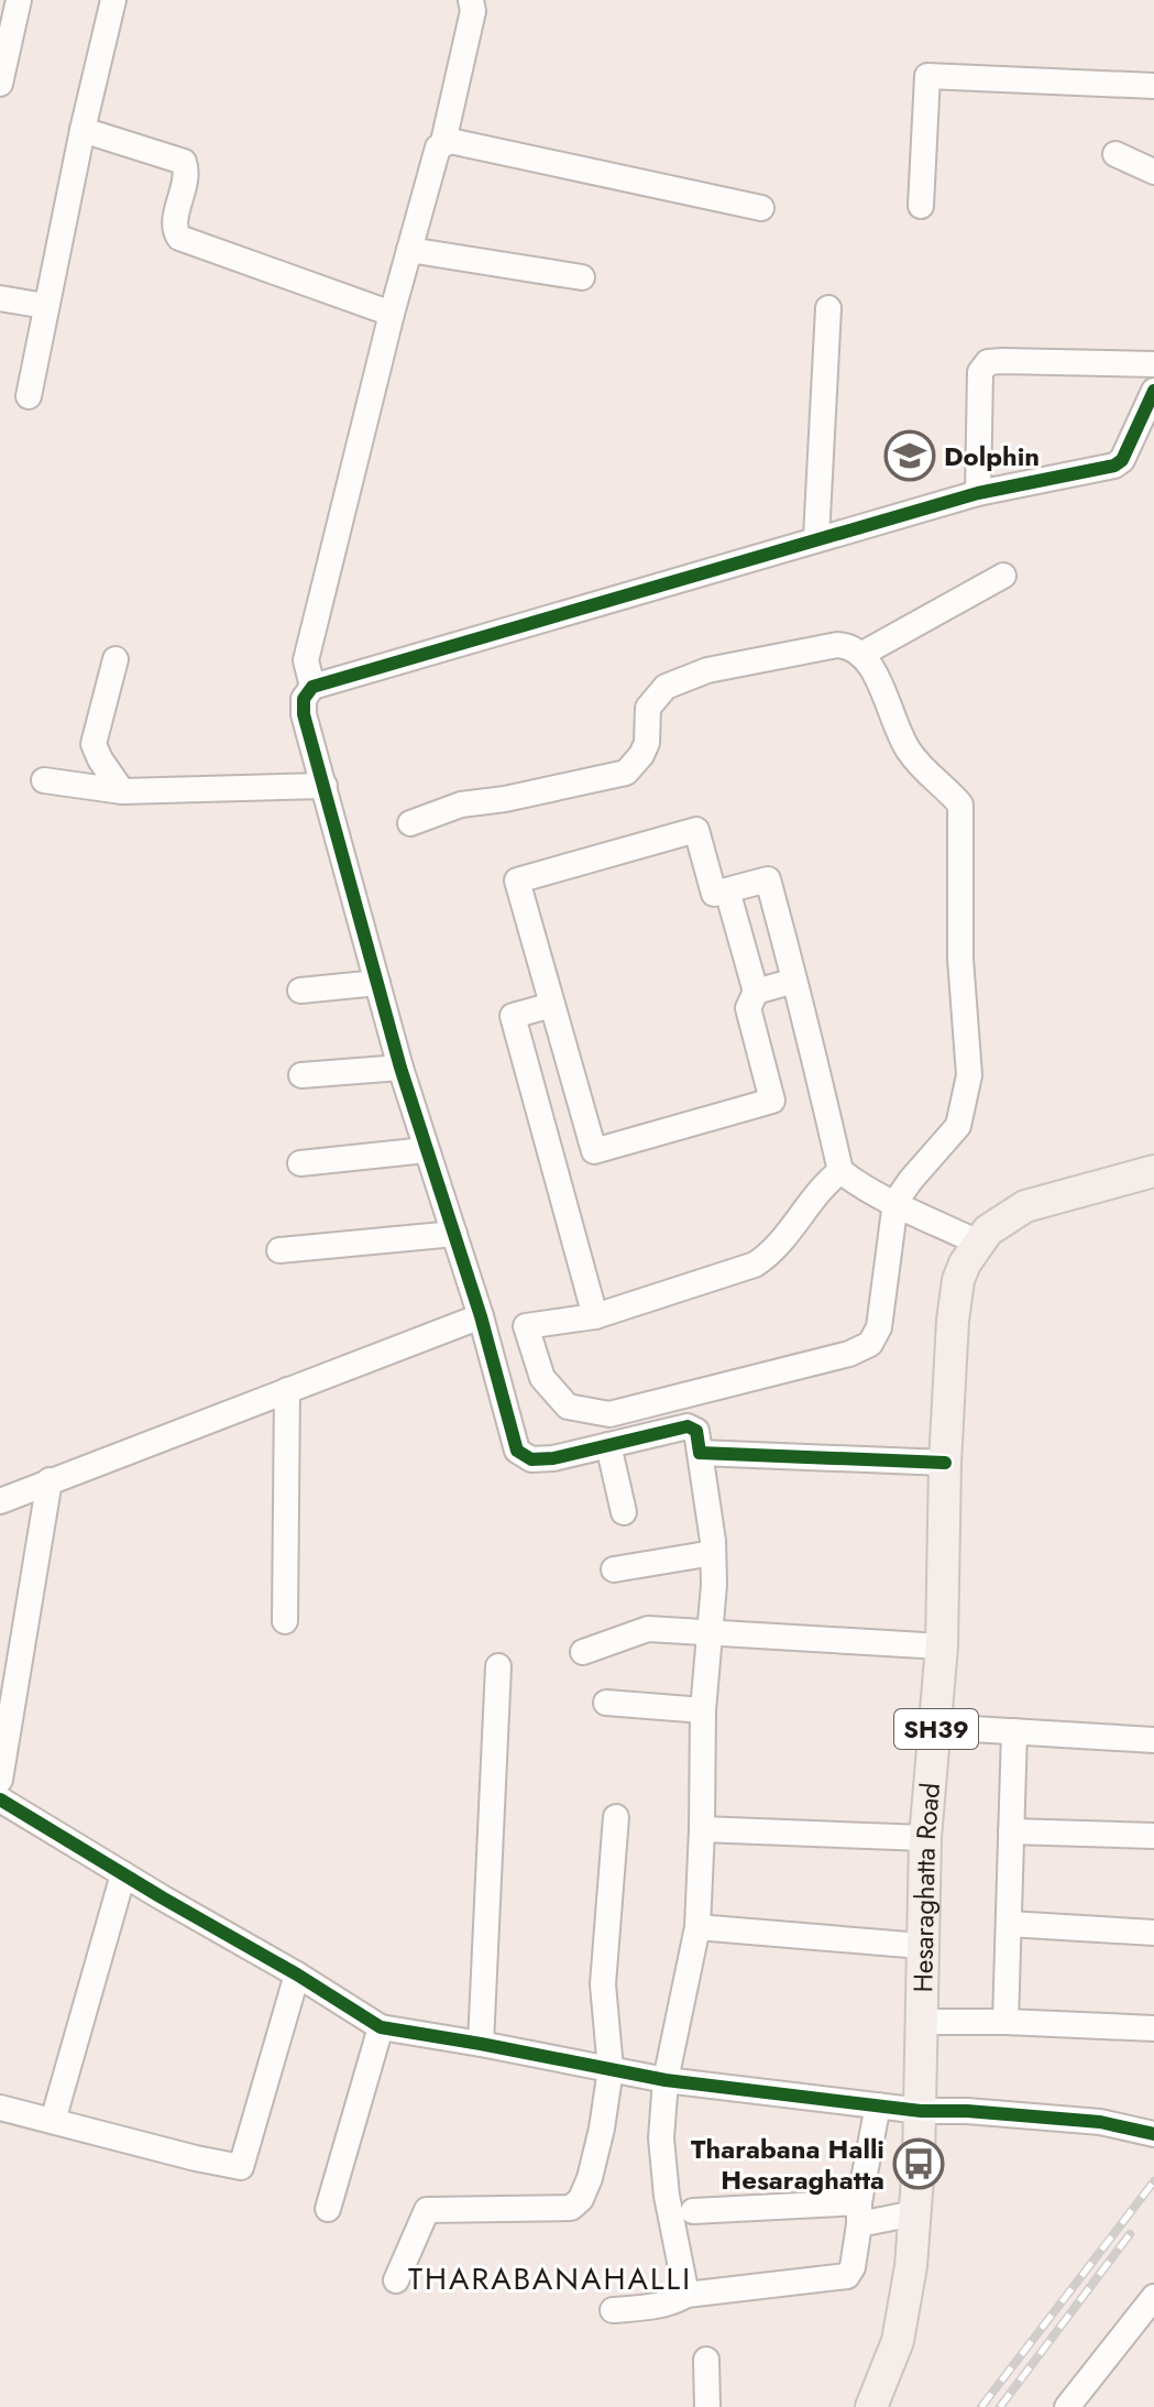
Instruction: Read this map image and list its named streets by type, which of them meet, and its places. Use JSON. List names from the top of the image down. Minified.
{"streets":{"main road":["SH39","Hesaraghatta Road"]},"districts":["THARABANAHALLI"],"places":{"school or university":["Dolphin"],"bus stop":["Tharabana Halli Hesaraghatta"]}}
